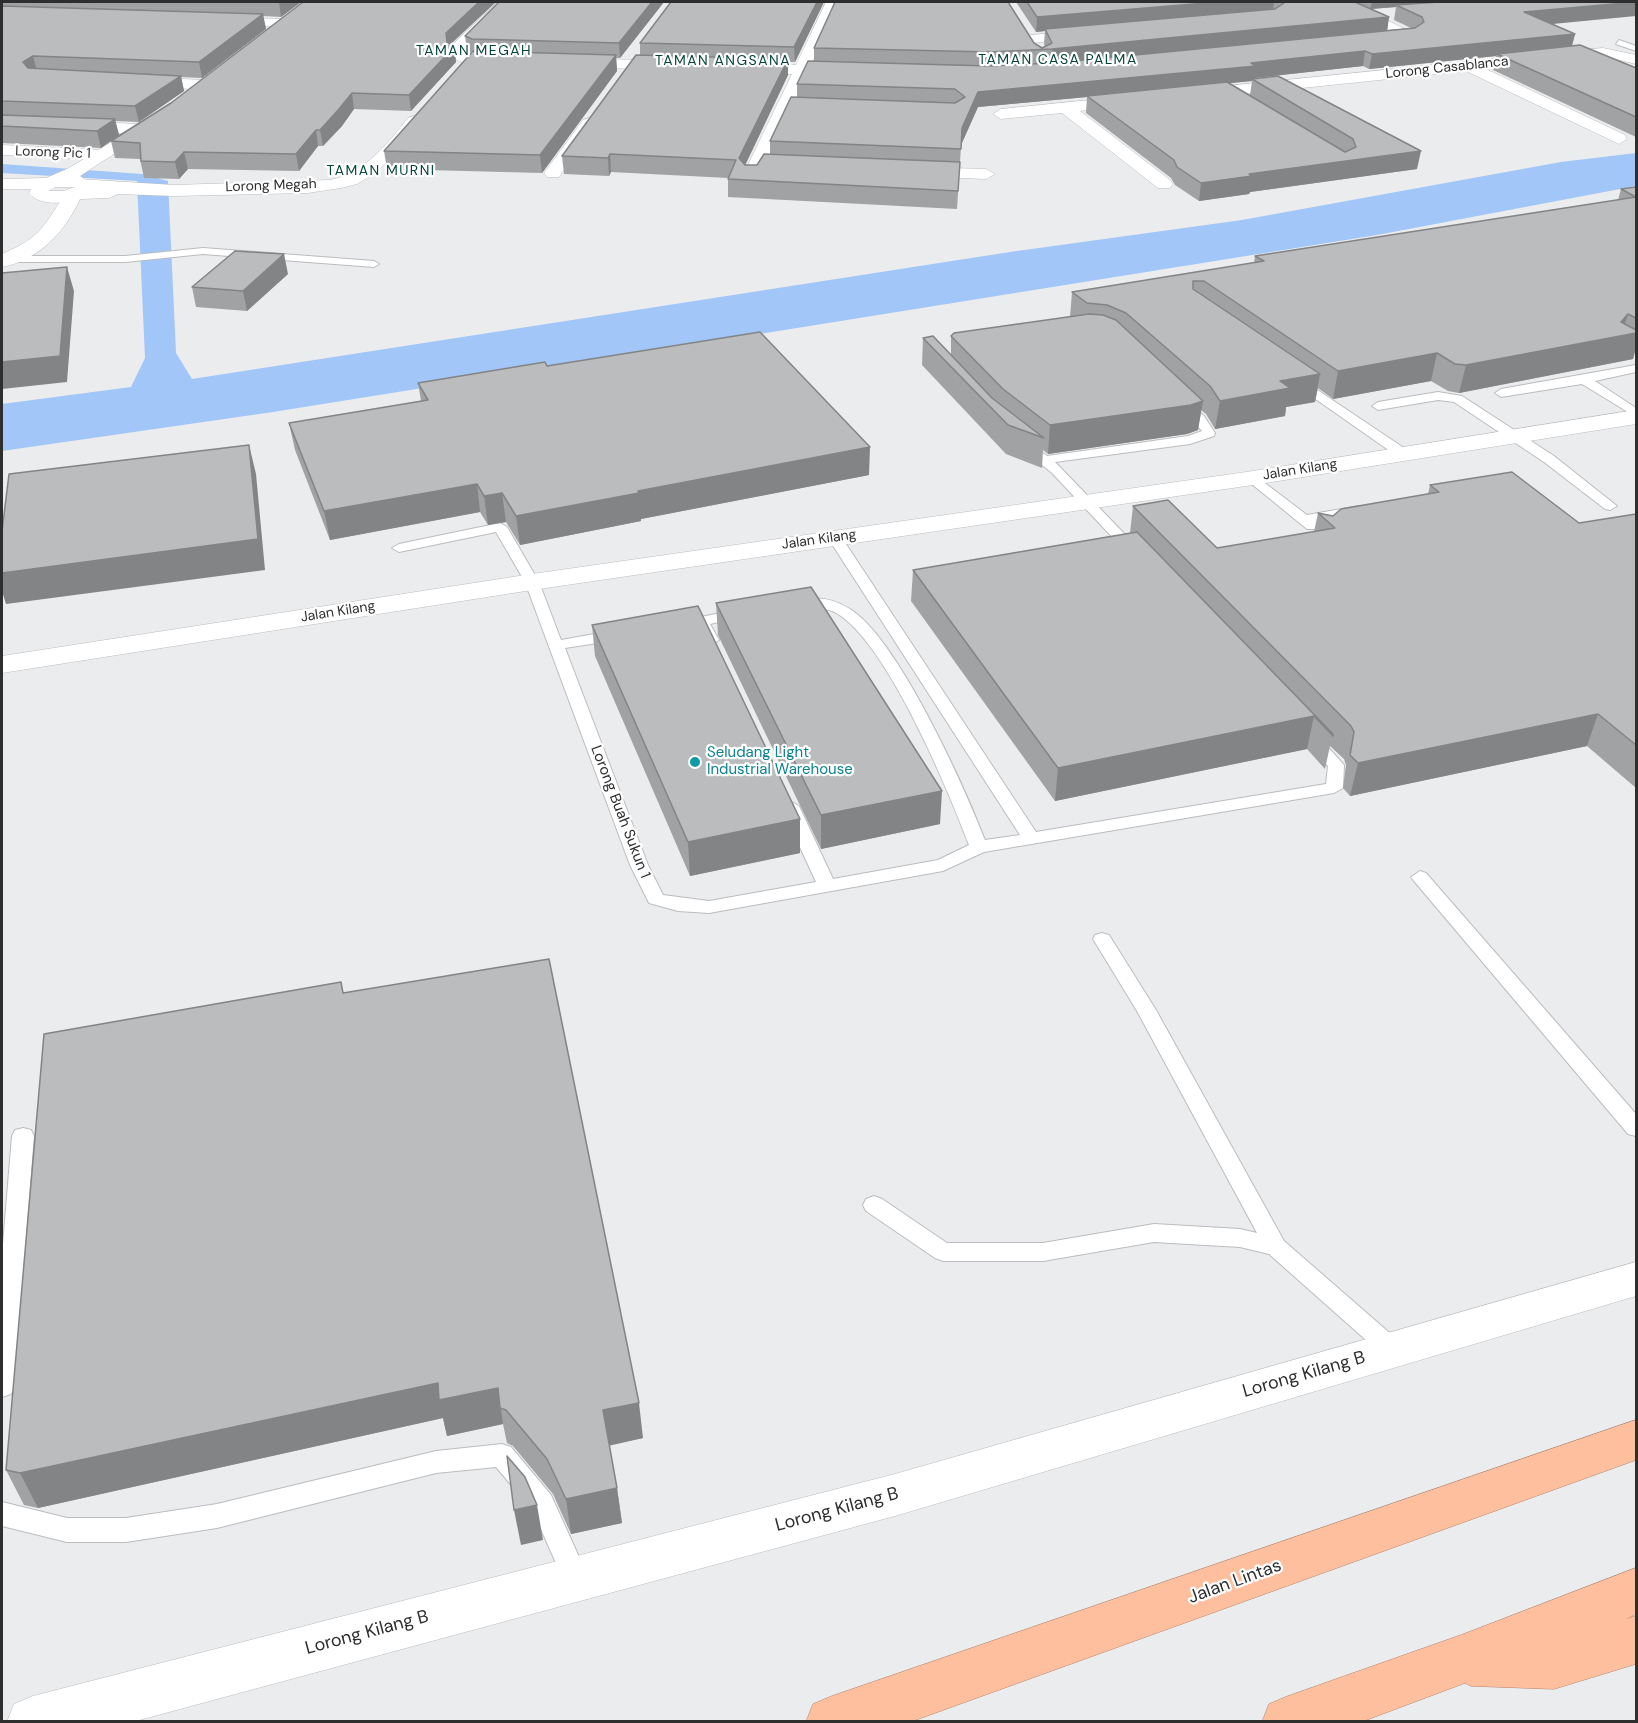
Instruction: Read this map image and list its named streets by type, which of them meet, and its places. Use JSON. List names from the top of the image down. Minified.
{"streets":{"highway":["Jalan Lintas"],"street":["Lorong Casablanca","Lorong Pic 1","Lorong Megah","Jalan Kilang","Lorong Kilang B"],"lane":["Lorong Buah Sukun 1"]},"crossings":[["Jalan Kilang","Lorong Buah Sukun 1"]],"districts":["TAMAN MEGAH","TAMAN CASA PALMA","TAMAN ANGSANA","TAMAN MURNI"],"places":["Seludang Light Industrial Warehouse"]}
